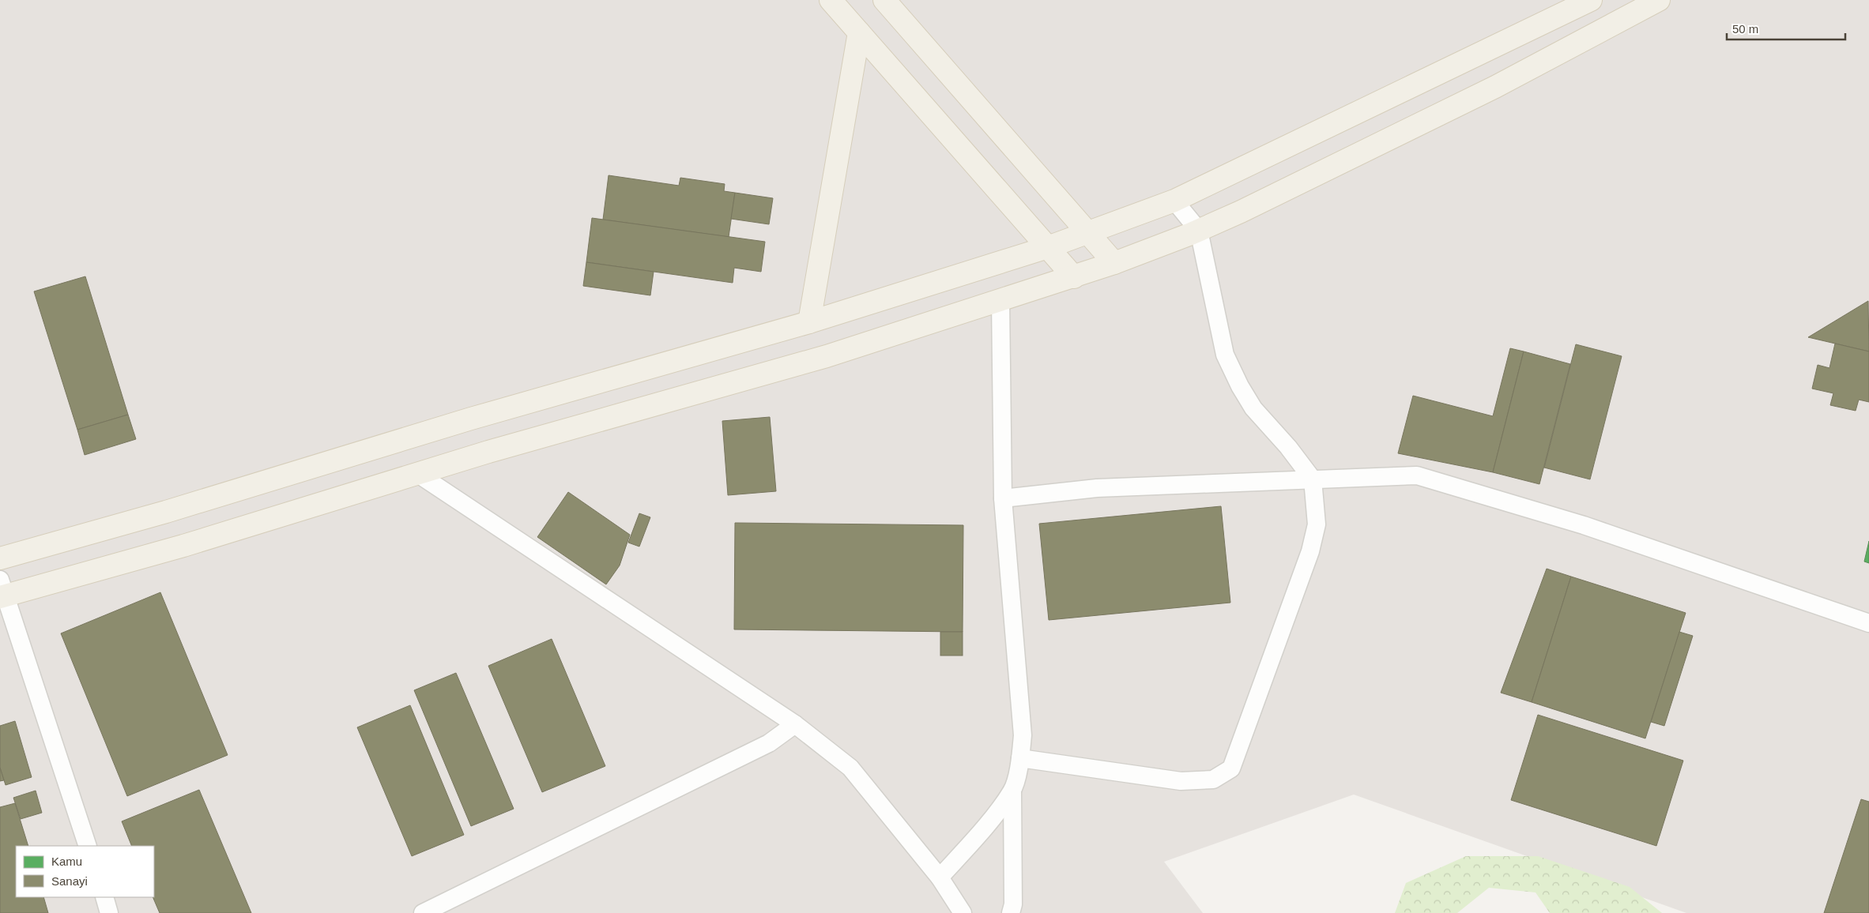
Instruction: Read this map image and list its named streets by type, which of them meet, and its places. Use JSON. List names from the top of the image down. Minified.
{"legend":["Kamu","Sanayi"],"scale_bar":"50 m"}
